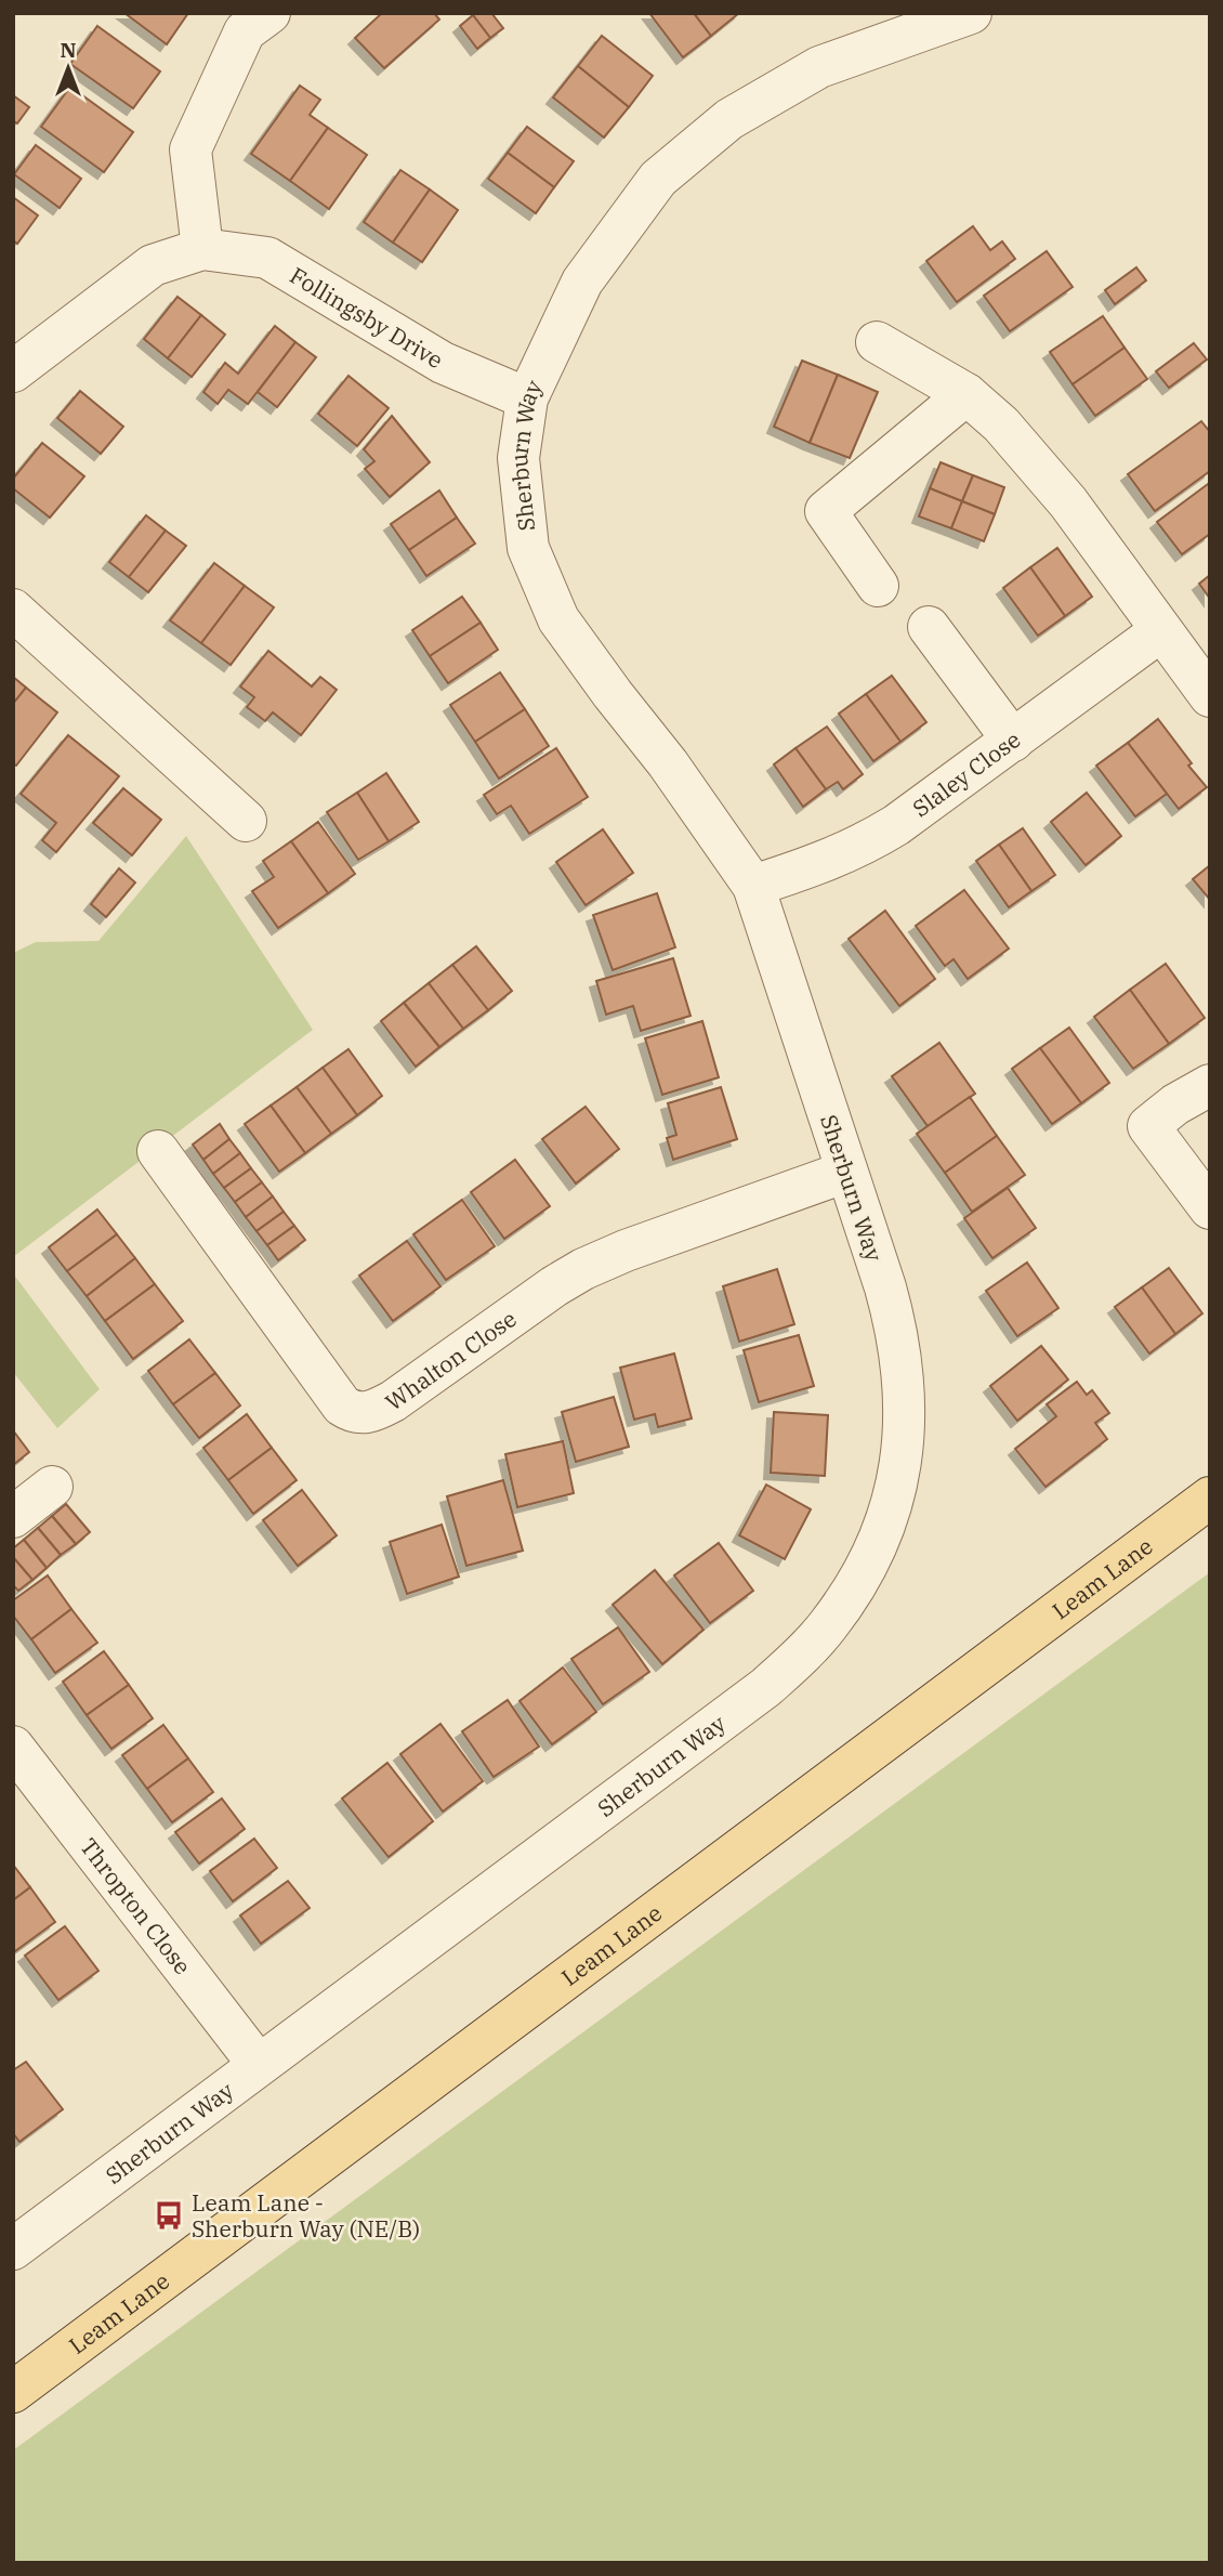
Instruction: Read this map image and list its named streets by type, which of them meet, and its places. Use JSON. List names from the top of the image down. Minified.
{"streets":{"main road":["Leam Lane"],"street":["Follingsby Drive","Sherburn Way","Slaley Close","Whalton Close","Thropton Close"]},"crossings":[["Follingsby Drive","Sherburn Way"],["Sherburn Way","Slaley Close"],["Sherburn Way","Whalton Close"],["Sherburn Way","Thropton Close"]],"places":{"bus stop":["Leam Lane - Sherburn Way (NE/B)"]},"north":"top"}
